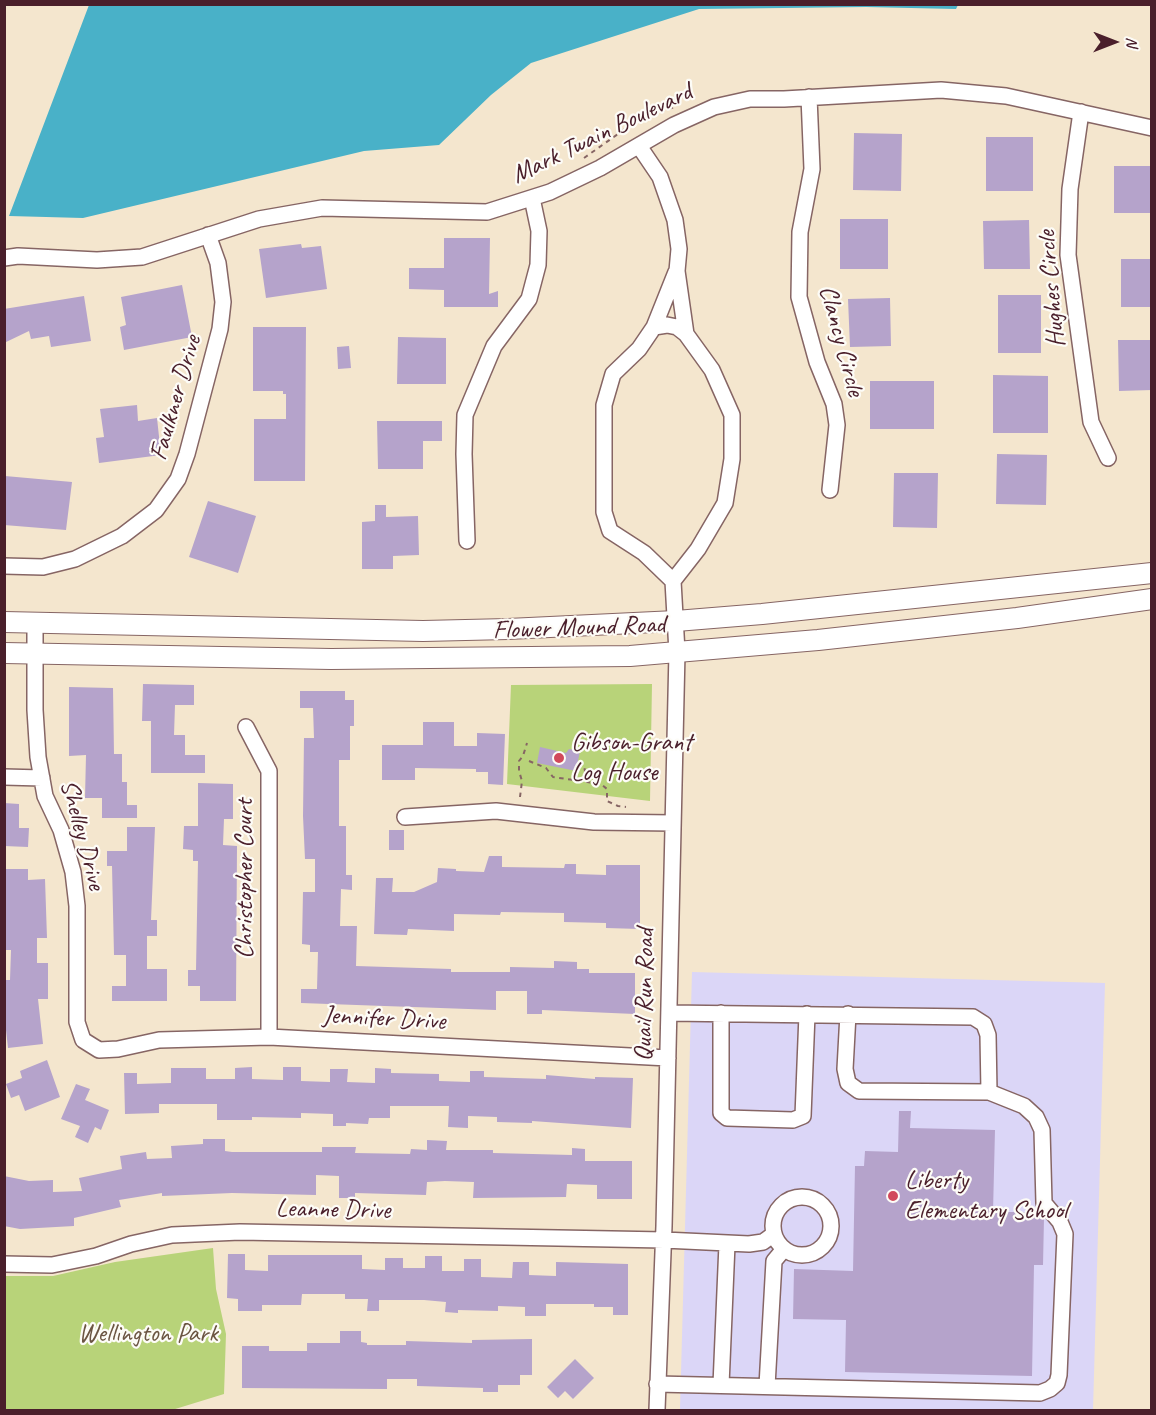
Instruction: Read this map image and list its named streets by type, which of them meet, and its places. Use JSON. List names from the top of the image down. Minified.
{"streets":{"main road":["Flower Mound Road"],"street":["Mark Twain Boulevard","Hughes Circle","Clancy Circle","Faulkner Drive","Shelley Drive","Christopher Court","Quail Run Road","Jennifer Drive","Leanne Drive"]},"crossings":[["Mark Twain Boulevard","Hughes Circle"],["Mark Twain Boulevard","Clancy Circle"],["Mark Twain Boulevard","Faulkner Drive"],["Flower Mound Road","Shelley Drive"],["Flower Mound Road","Quail Run Road"],["Shelley Drive","Jennifer Drive"],["Christopher Court","Jennifer Drive"],["Quail Run Road","Jennifer Drive"],["Quail Run Road","Leanne Drive"]],"parks":["Wellington Park"],"places":["Gibson-Grant Log House","Liberty Elementary School"],"north":"right"}
